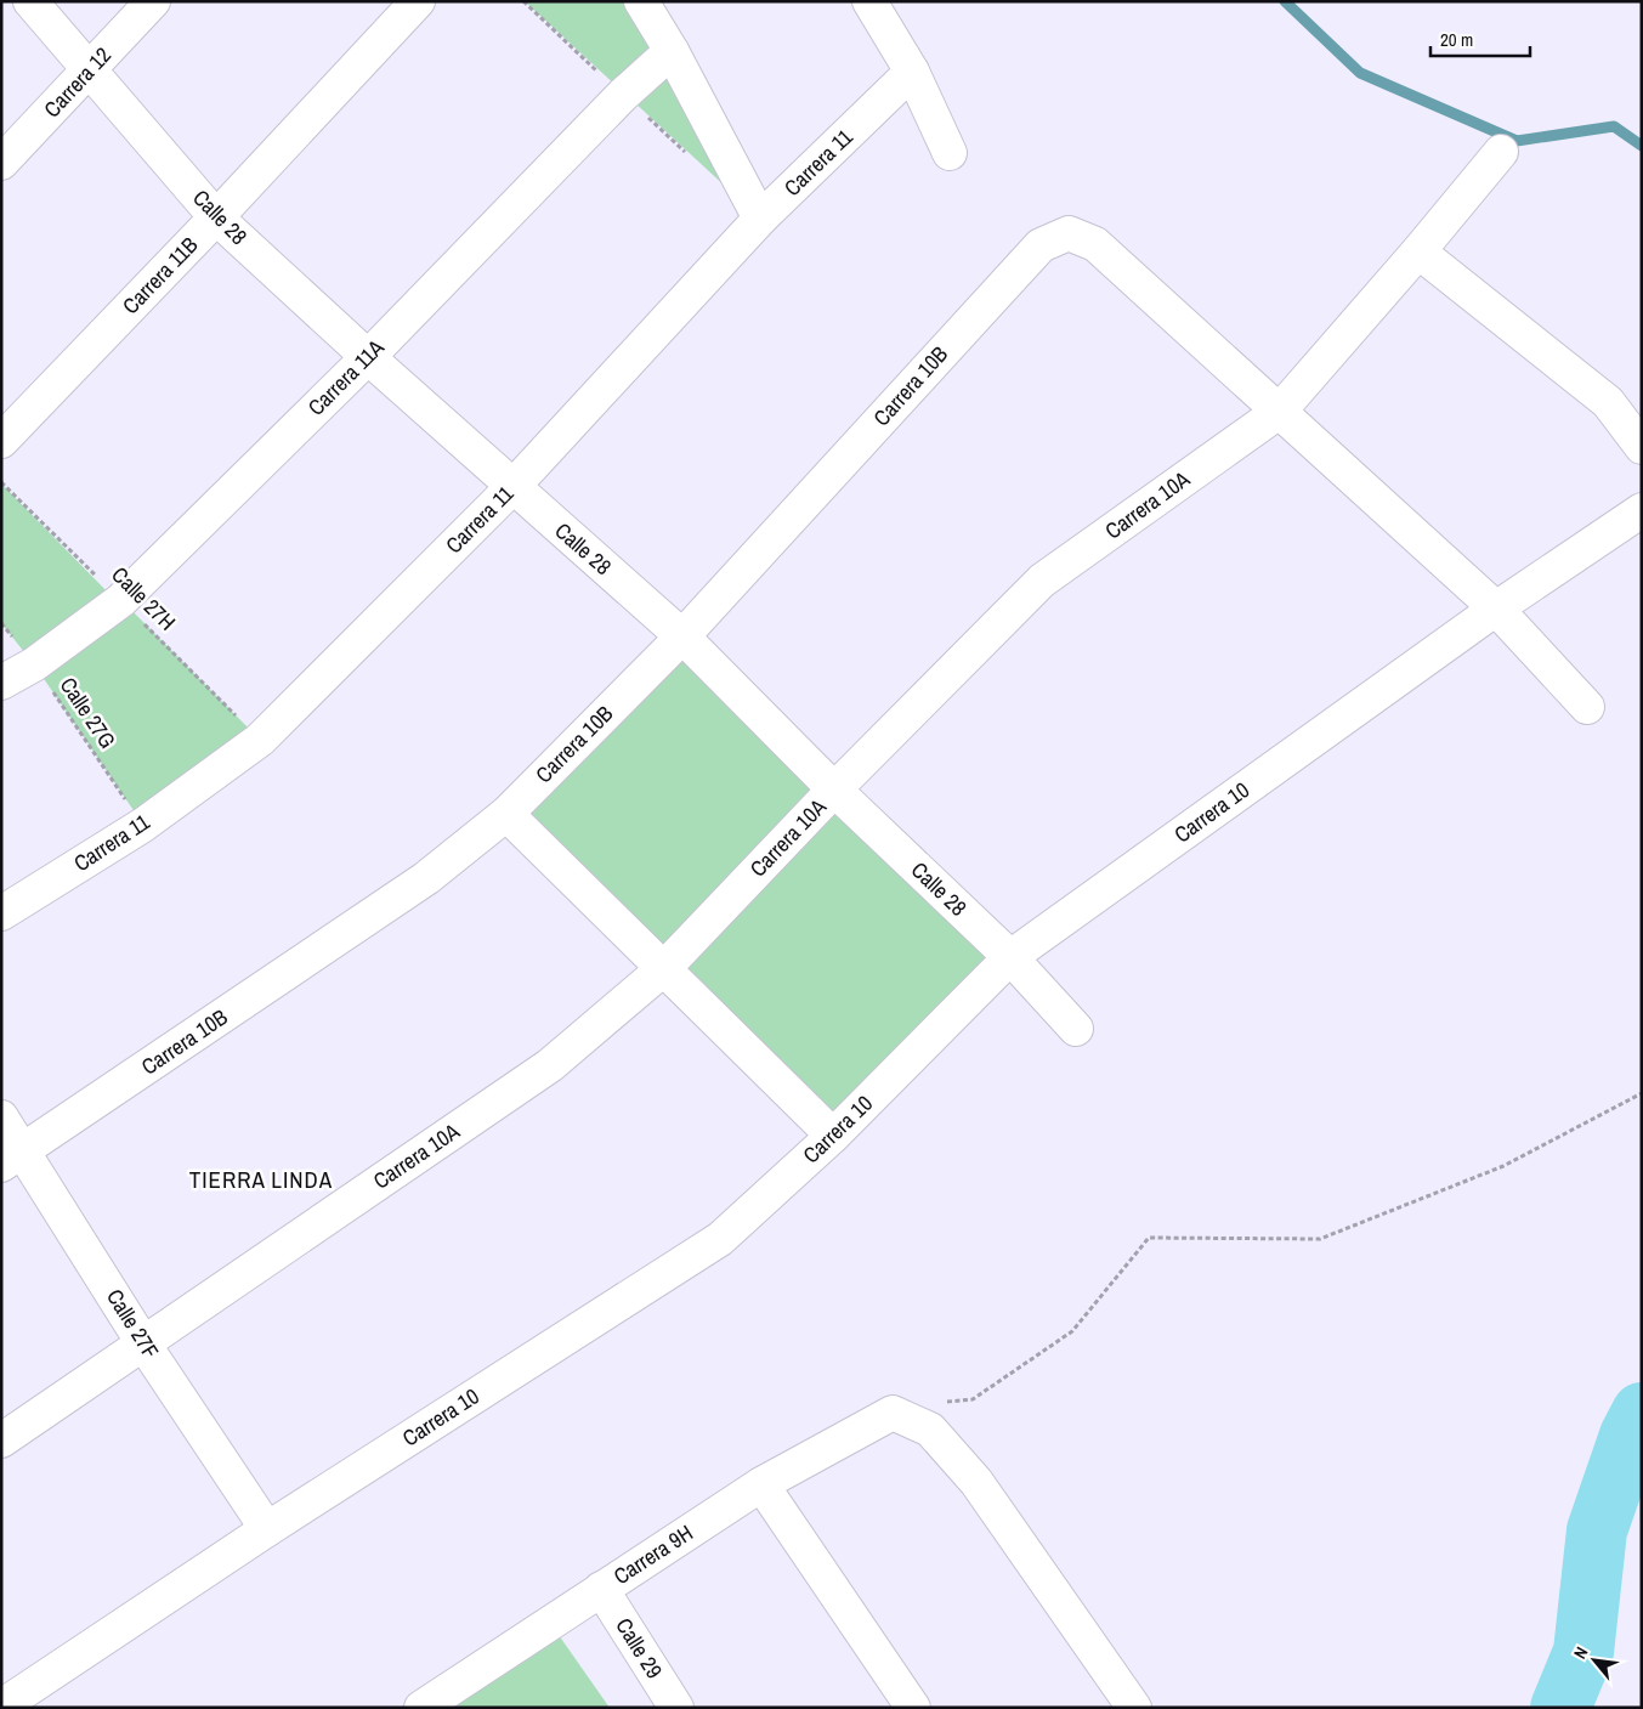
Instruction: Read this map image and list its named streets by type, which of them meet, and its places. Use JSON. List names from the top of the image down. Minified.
{"streets":{"street":["Carrera 12","Carrera 11","Calle 28","Carrera 11B","Carrera 11A","Carrera 10B","Carrera 10A","Carrera 10","Calle 27F","Carrera 9H","Calle 29"],"path":["Calle 27H","Calle 27G"]},"crossings":[["Carrera 12","Calle 28"],["Carrera 11","Calle 28"],["Carrera 11","Calle 27H"],["Carrera 11","Calle 27G"],["Calle 28","Carrera 11B"],["Calle 28","Carrera 11A"],["Calle 28","Carrera 10B"],["Calle 28","Carrera 10A"],["Calle 28","Carrera 10"],["Carrera 11A","Calle 27H"],["Carrera 11A","Calle 27G"],["Carrera 10B","Carrera 10A"],["Carrera 10B","Calle 27F"],["Carrera 10A","Calle 27F"],["Carrera 10","Calle 27F"],["Carrera 9H","Calle 29"]],"districts":["TIERRA LINDA"],"scale_bar":"20 m","north":"top left"}
